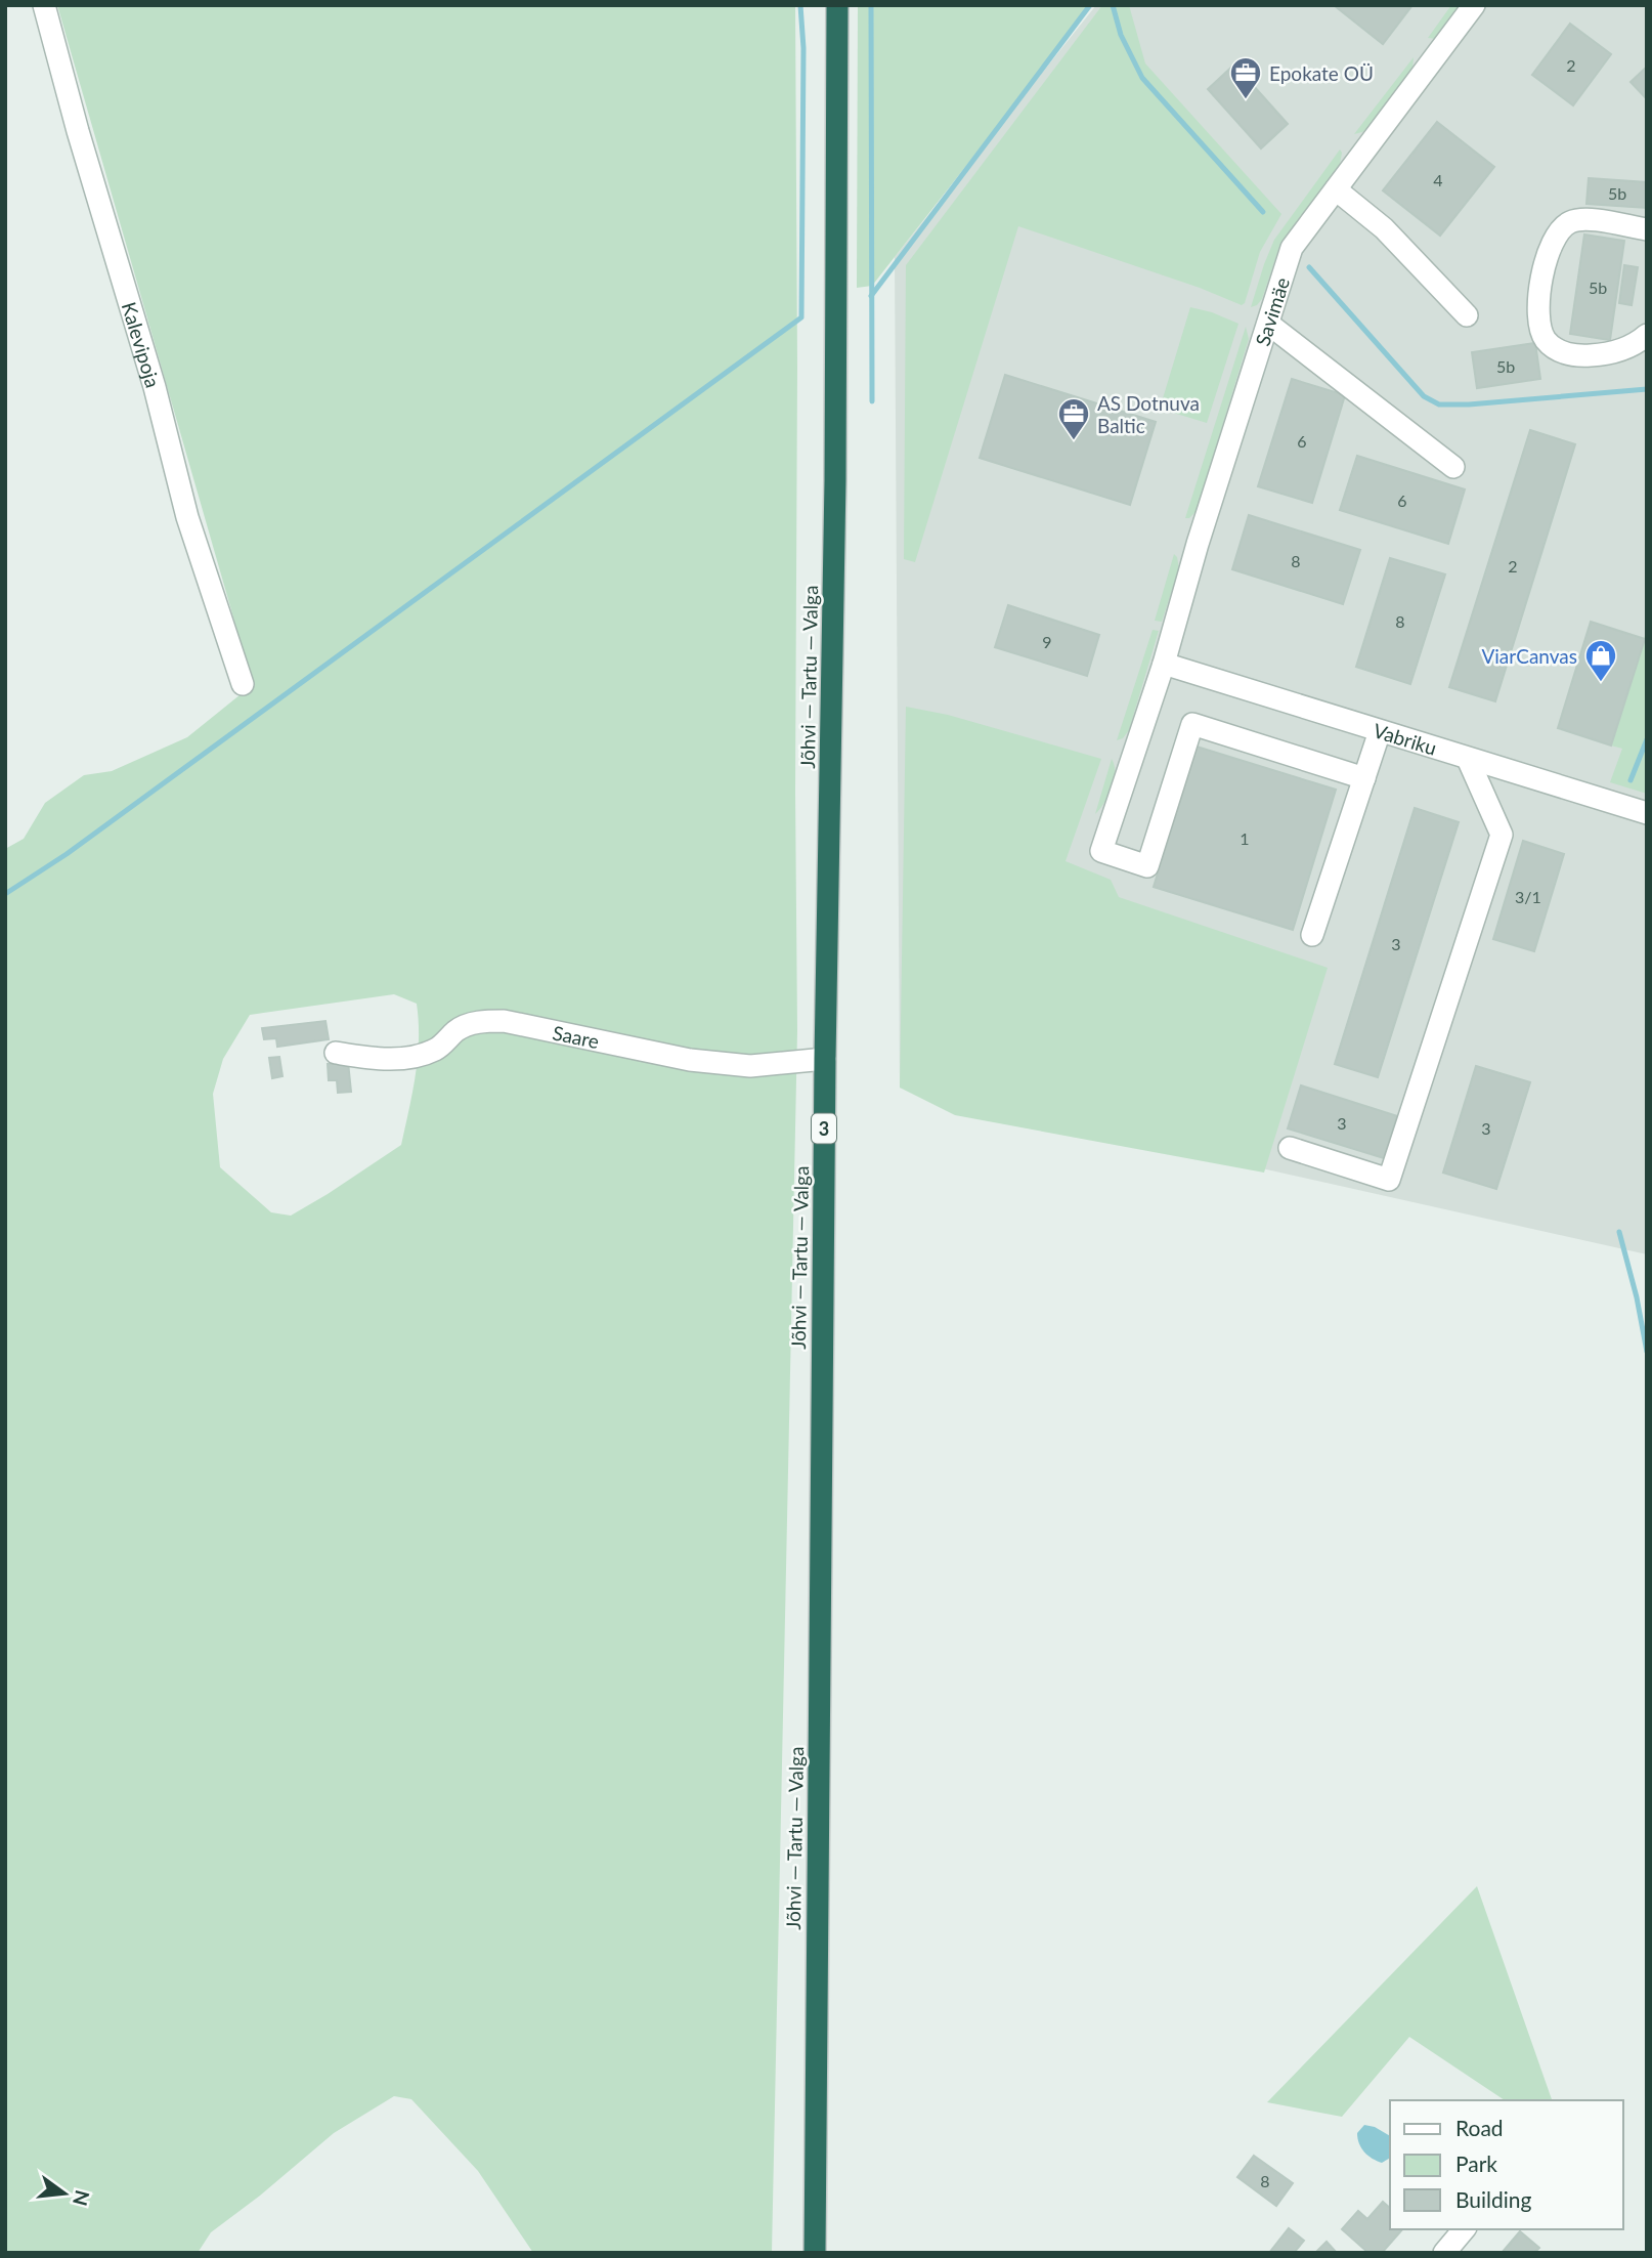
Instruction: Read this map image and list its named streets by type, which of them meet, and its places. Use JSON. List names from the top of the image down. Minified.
{"streets":{"highway":["Jõhvi — Tartu — Valga","3"],"street":["Savimäe","Kalevipoja","Vabriku","Saare"]},"crossings":[["Savimäe","Vabriku"],["Jõhvi — Tartu — Valga","Saare"]],"places":{"office":["Epokate OÜ","AS Dotnuva Baltic"],"shop":["ViarCanvas"]},"house_numbers":["2","4","5b","5b","5b","6","6","8","2","8","9","1","3/1","3","3","3","8"],"legend":["Road","Park","Building"],"north":"right"}
